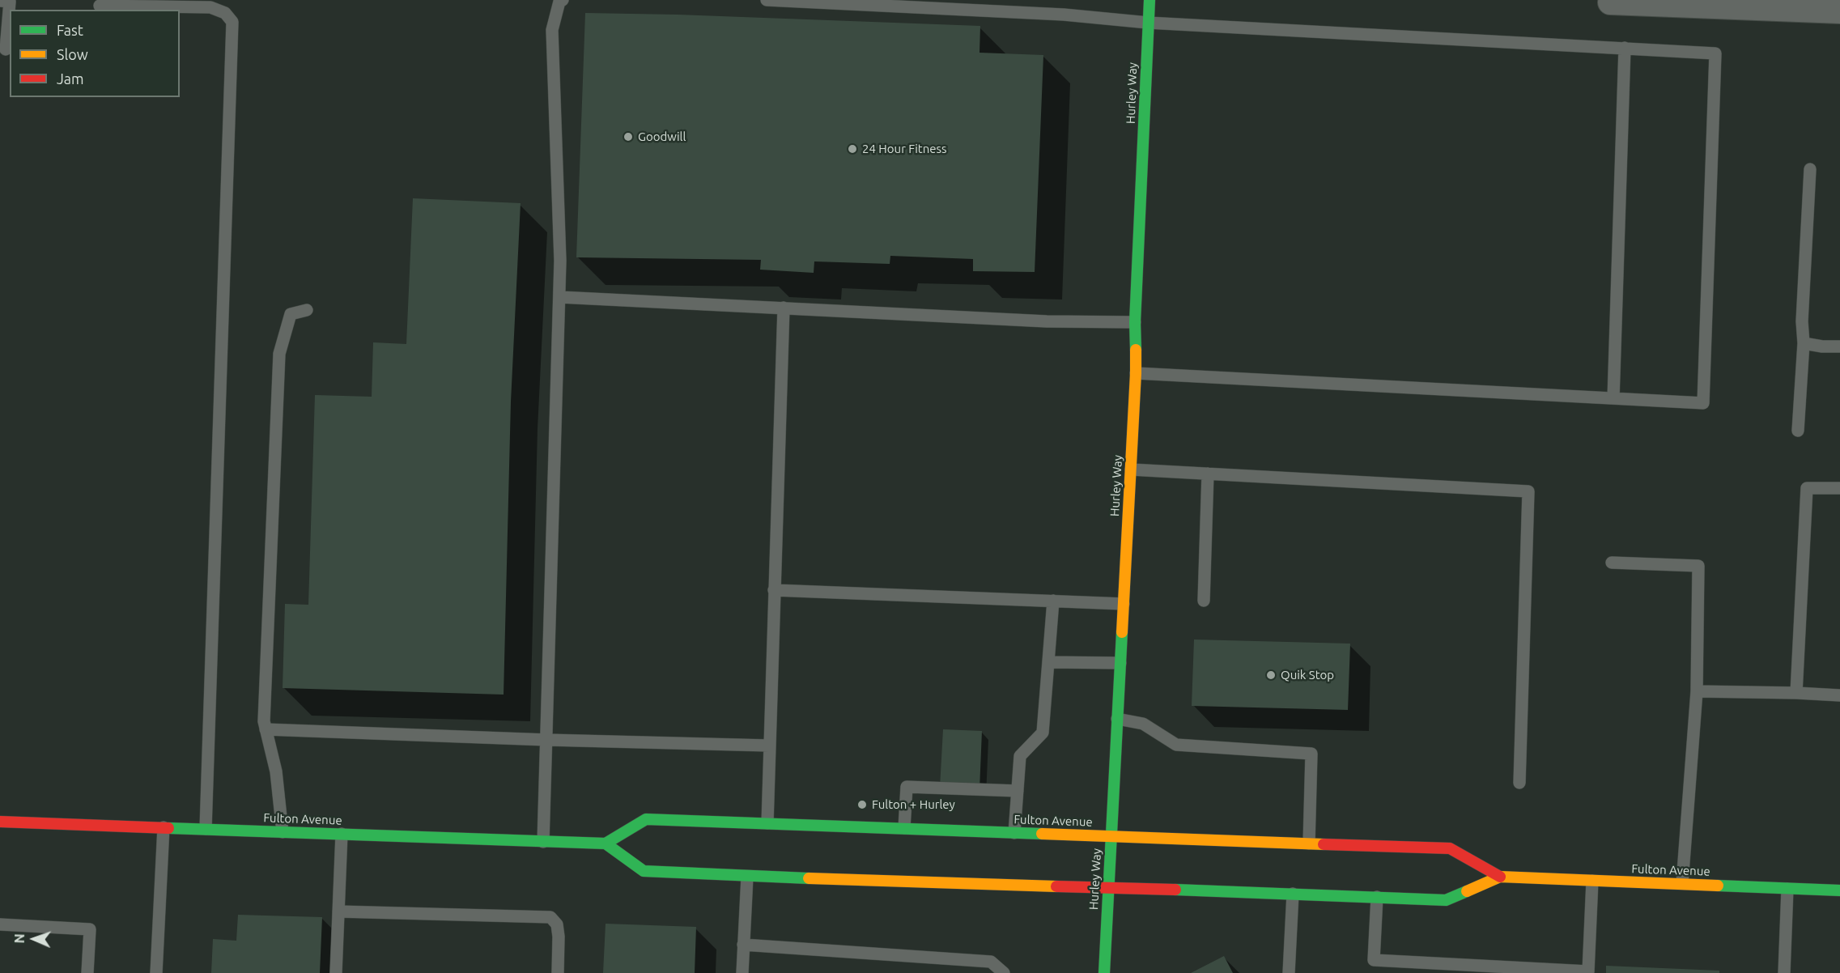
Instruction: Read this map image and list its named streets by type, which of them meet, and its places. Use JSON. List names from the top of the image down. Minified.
{"streets":{"main road":["Hurley Way","Fulton Avenue"]},"crossings":[["Hurley Way","Fulton Avenue"]],"places":["Goodwill","24 Hour Fitness","Quik Stop","Fulton + Hurley"],"legend":["Fast","Slow","Jam"],"north":"left"}
